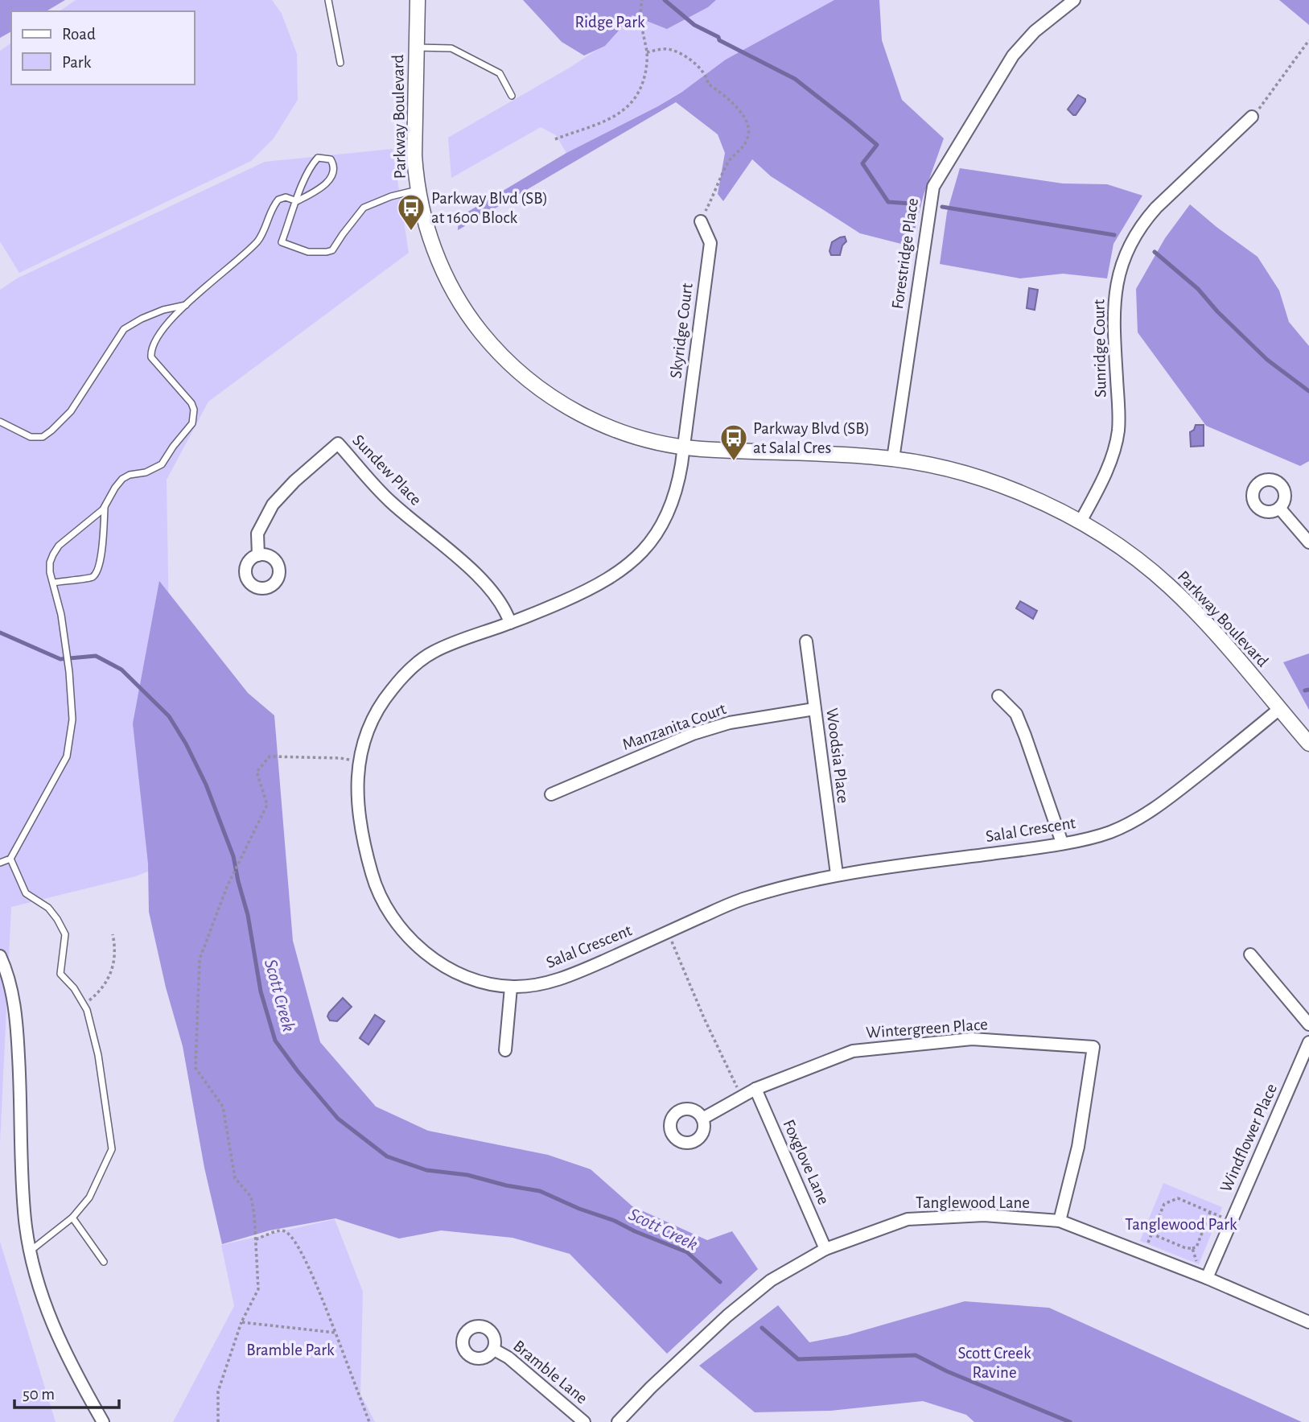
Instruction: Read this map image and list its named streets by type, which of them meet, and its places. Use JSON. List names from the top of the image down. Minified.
{"streets":{"street":["Parkway Boulevard","Forestridge Place","Skyridge Court","Sunridge Court","Sundew Place","Manzanita Court","Woodsia Place","Salal Crescent","Wintergreen Place","Windflower Place","Foxglove Lane","Tanglewood Lane","Bramble Lane"]},"crossings":[["Parkway Boulevard","Forestridge Place"],["Parkway Boulevard","Skyridge Court"],["Parkway Boulevard","Sunridge Court"],["Parkway Boulevard","Salal Crescent"],["Skyridge Court","Salal Crescent"],["Sundew Place","Salal Crescent"],["Manzanita Court","Woodsia Place"],["Woodsia Place","Salal Crescent"],["Wintergreen Place","Foxglove Lane"],["Wintergreen Place","Tanglewood Lane"],["Windflower Place","Tanglewood Lane"],["Foxglove Lane","Tanglewood Lane"]],"water":["Scott Creek"],"parks":["Ridge Park","Tanglewood Park","Bramble Park","Scott Creek Ravine"],"places":{"bus stop":["Parkway Blvd (SB) at 1600 Block","Parkway Blvd (SB) at Salal Cres"]},"legend":["Road","Park"],"scale_bar":"50 m"}
